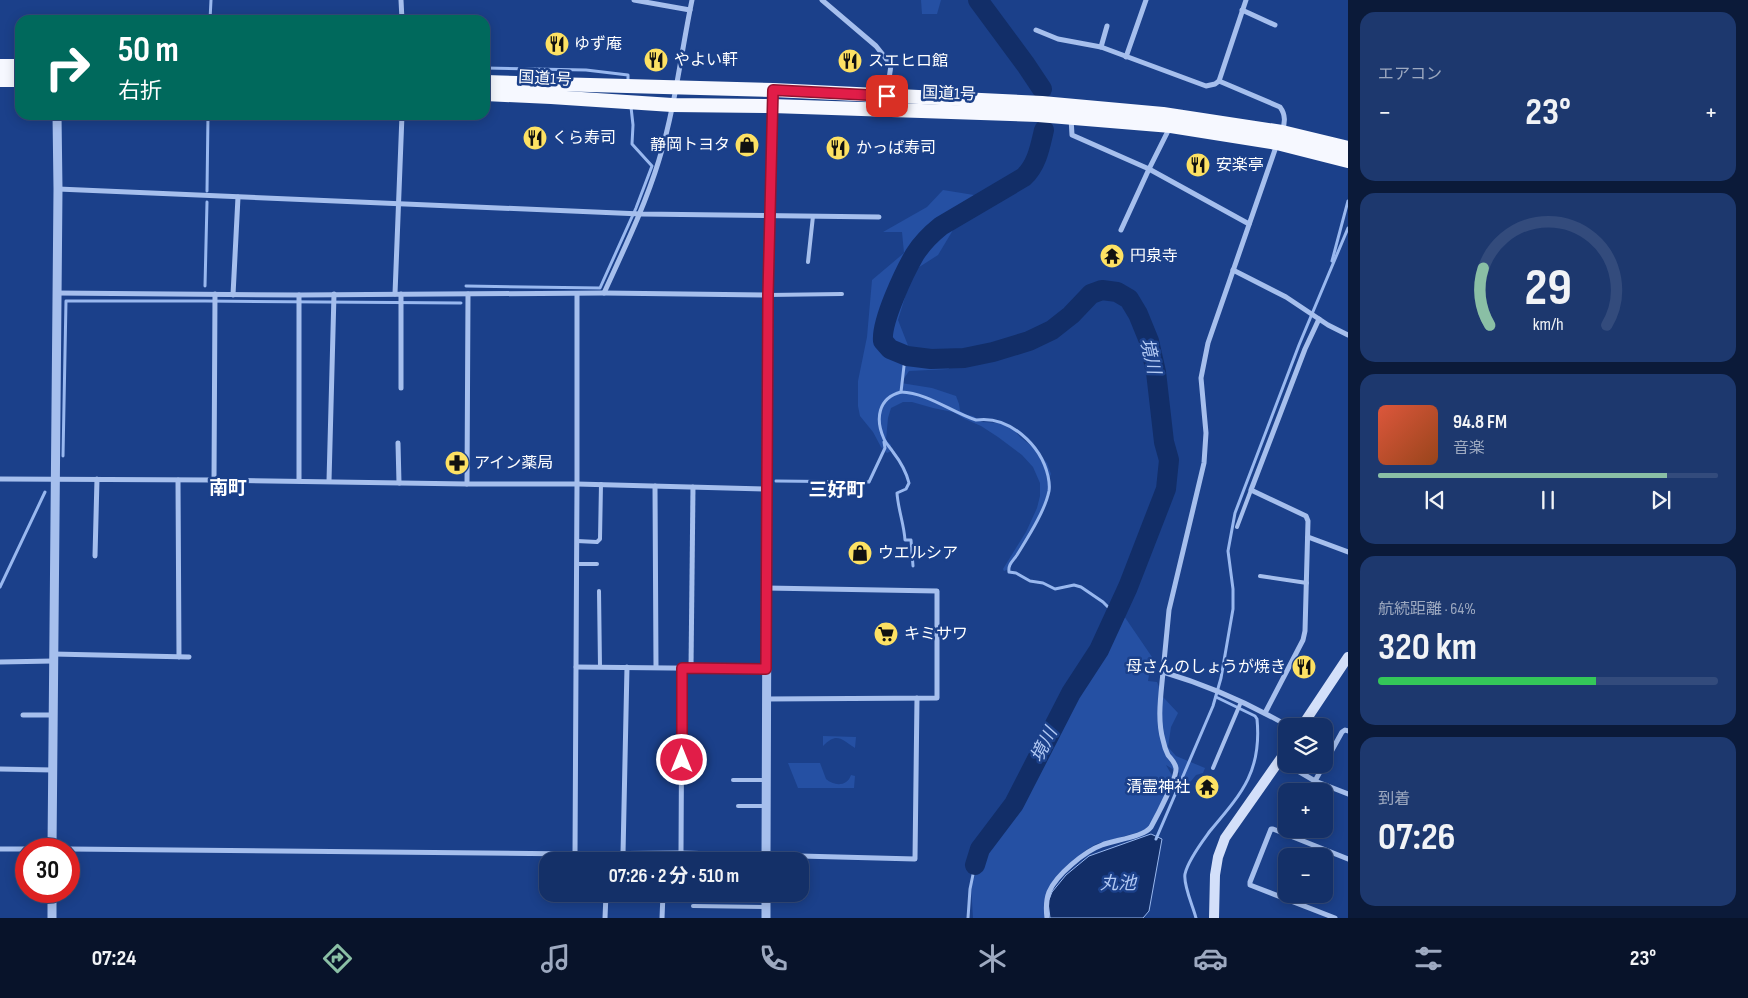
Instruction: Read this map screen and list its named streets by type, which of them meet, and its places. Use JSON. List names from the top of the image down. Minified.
{"streets":{"highway":["国道1号"]},"districts":["南町","三好町"],"water":["境川","丸池"],"places":{"restaurant":["ゆず庵","やよい軒","スエヒロ館","くら寿司","かっぱ寿司","安楽亭","母さんのしょうが焼き"],"shop":["静岡トヨタ","ウエルシア"],"temple":["円泉寺","清霊神社"],"pharmacy":["アイン薬局"],"supermarket":["キミサワ"]},"page":{"tile":["エアコン",["航続距離 · 64%","320 km"],["到着","07:26"]],"turn":["50 m","右折"],"heat":["−","23°","+"],"song":["94.8 FM","音楽"],"map_buttons":["+","−"],"limit":"30","trip":"07:26 · 2 分 · 510 m","tabs":["07:24","23°"],"gauge":["29","km/h"]}}
